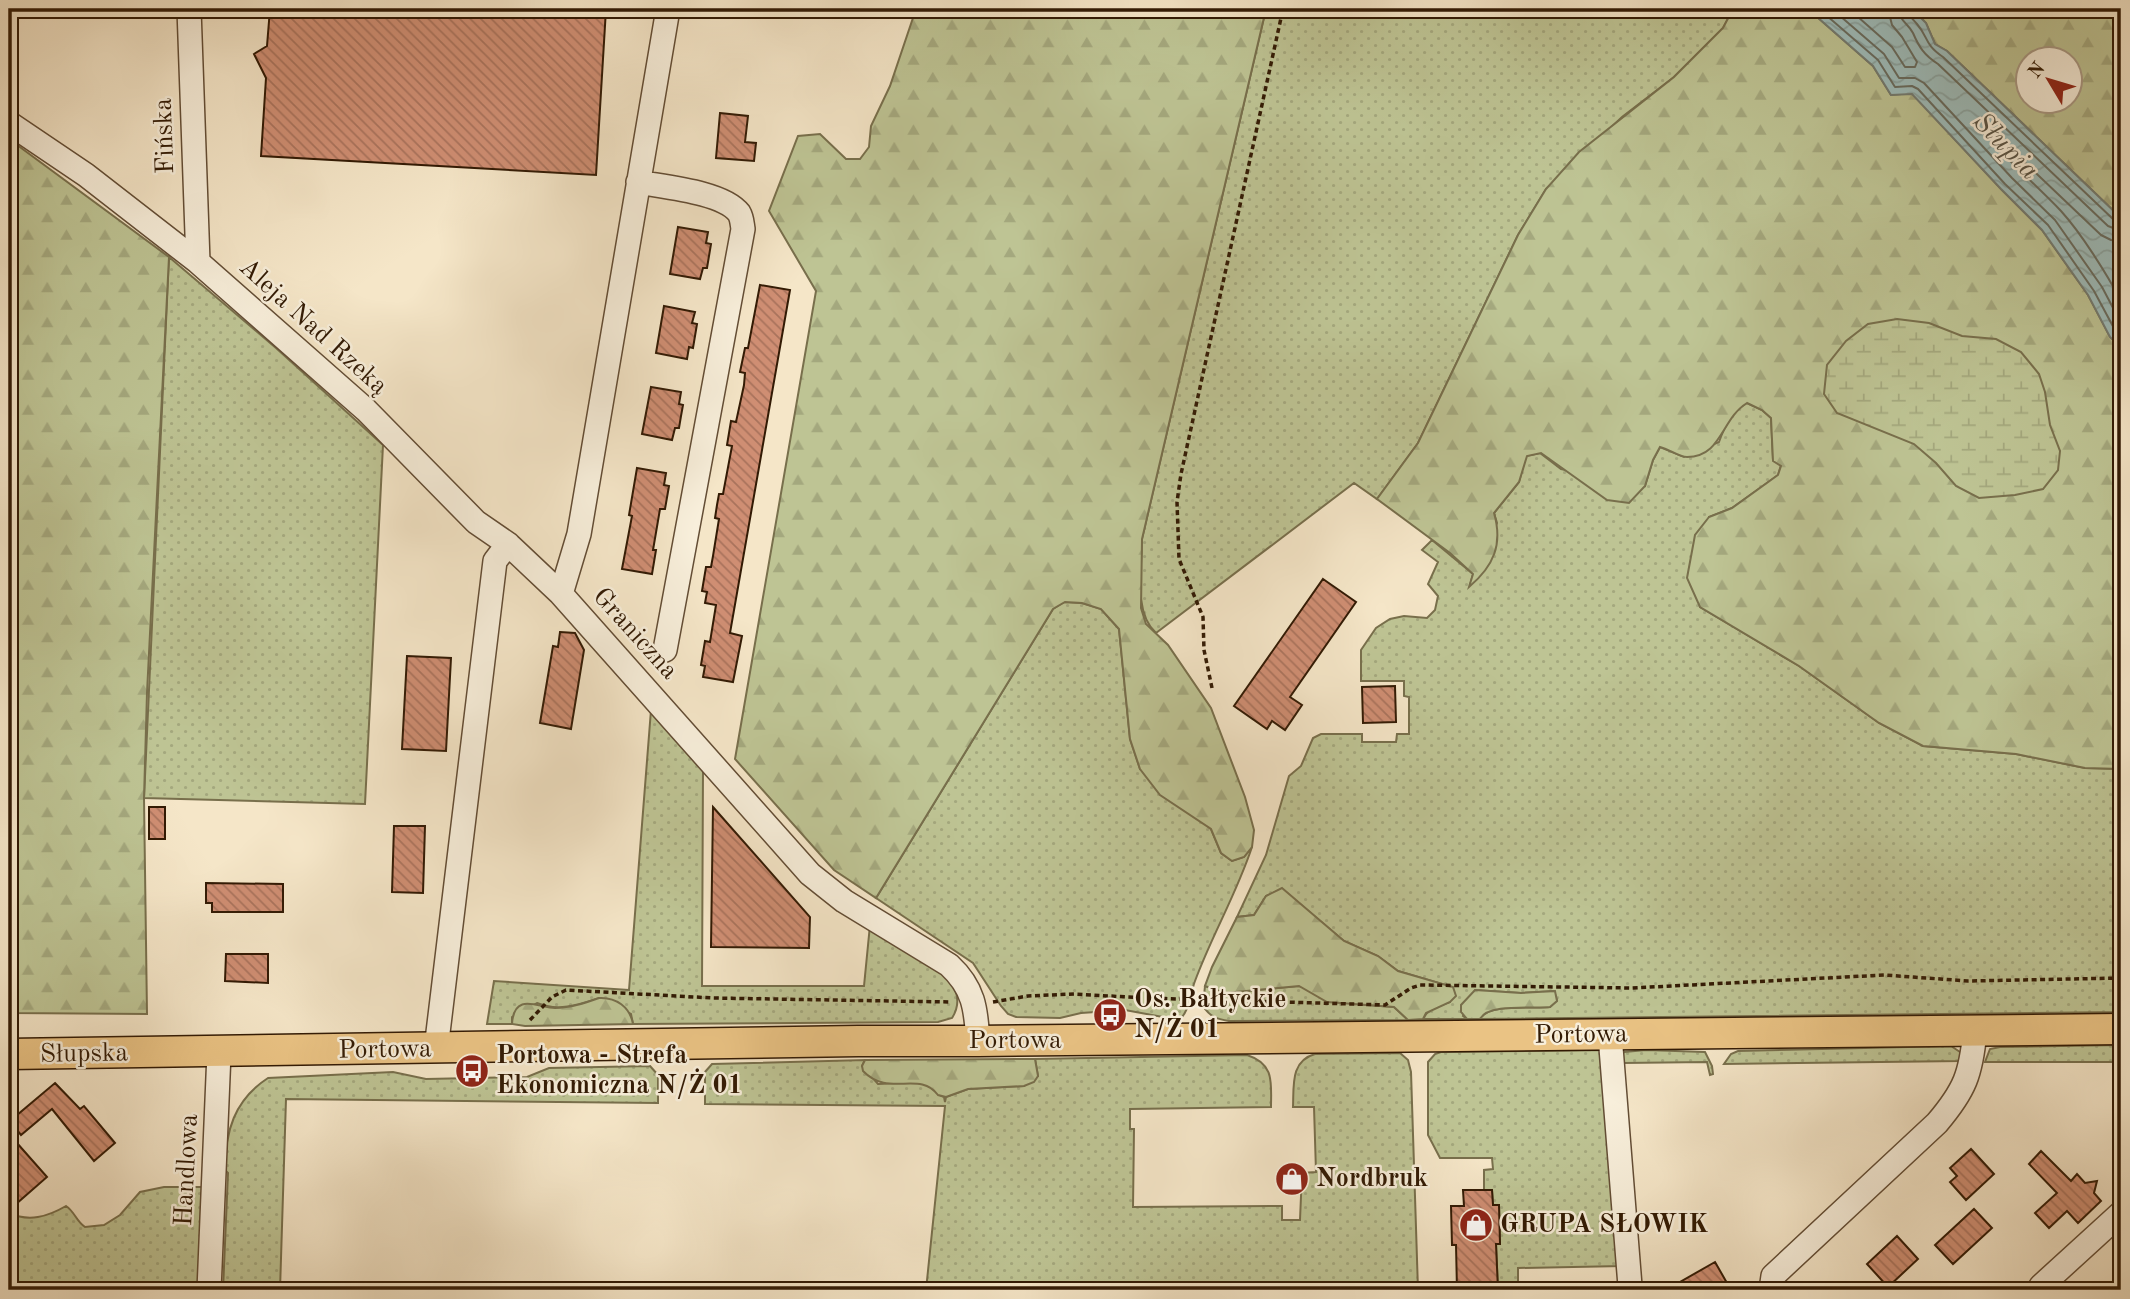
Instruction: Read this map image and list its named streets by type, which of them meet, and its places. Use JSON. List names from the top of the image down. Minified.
{"streets":{"main road":["Portowa","Słupska"],"street":["Fińska","Aleja Nad Rzeką","Graniczna","Handlowa"]},"crossings":[["Fińska","Aleja Nad Rzeką"],["Aleja Nad Rzeką","Graniczna"],["Graniczna","Portowa"],["Portowa","Słupska"],["Portowa","Handlowa"]],"water":["Słupia"],"places":{"bus stop":["Os. Bałtyckie N/Ż 01","Portowa - Strefa Ekonomiczna N/Ż 01"],"shop":["Nordbruk","GRUPA SŁOWIK"]},"north":"top left"}
